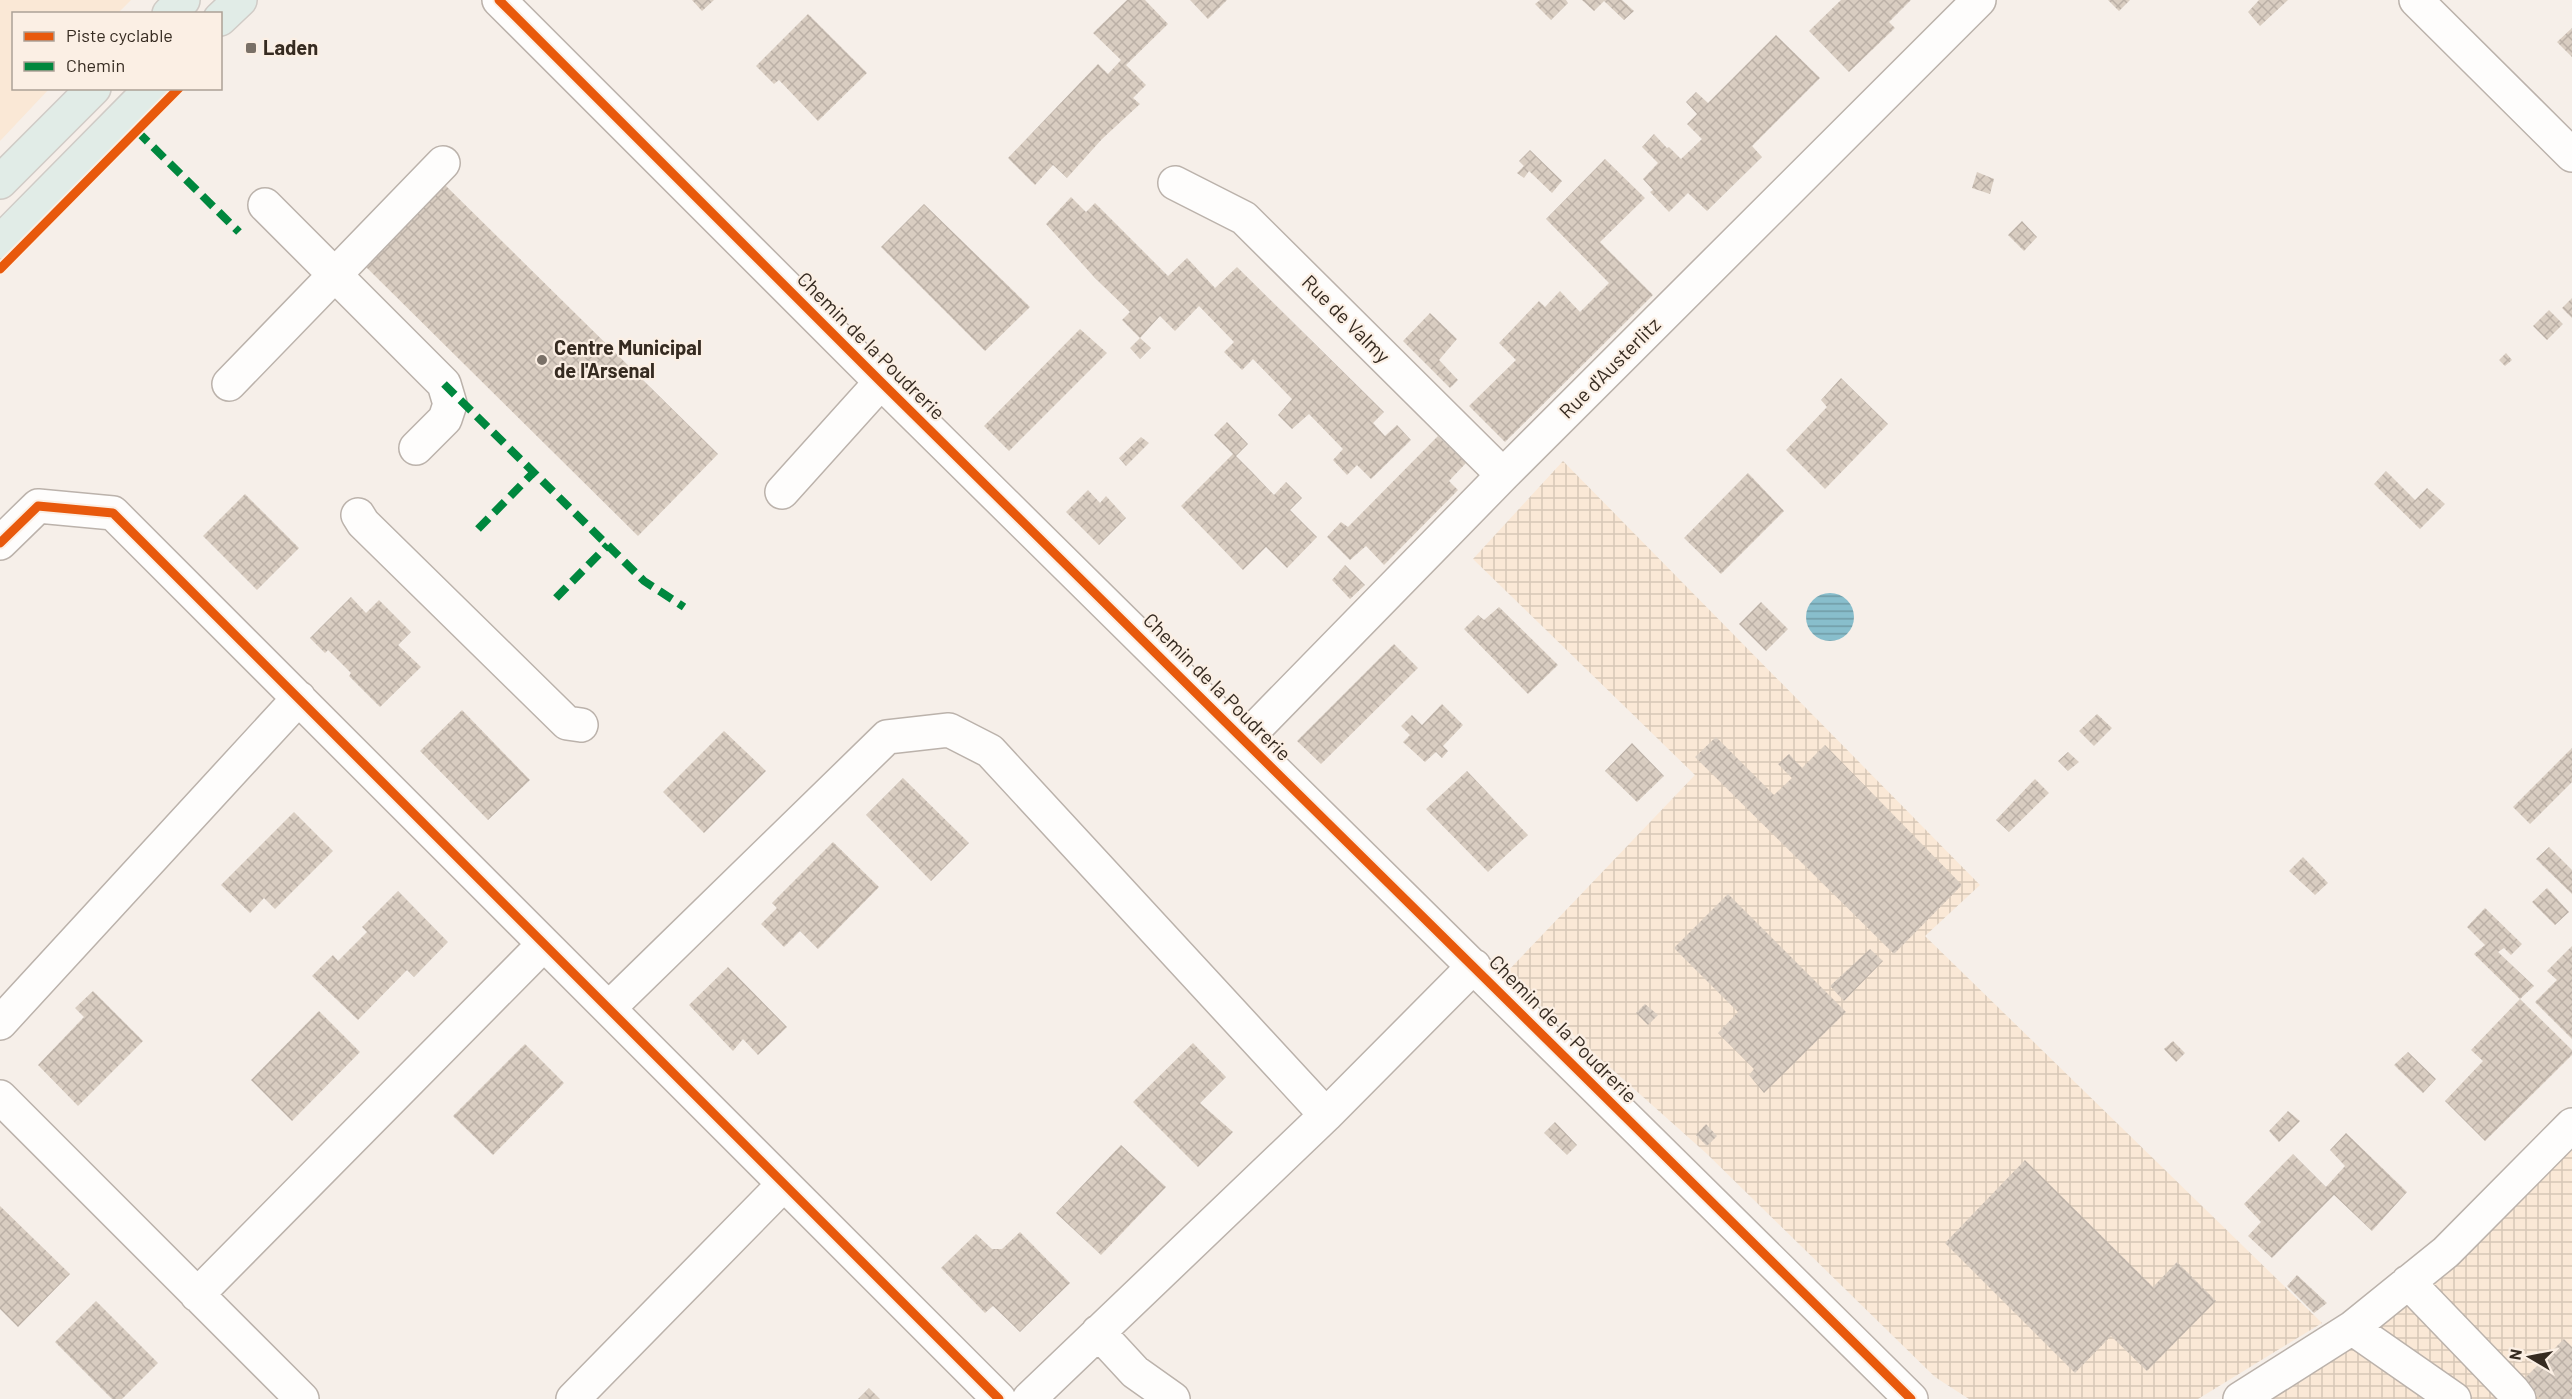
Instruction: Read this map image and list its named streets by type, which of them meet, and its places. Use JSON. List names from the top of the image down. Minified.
{"streets":{"street":["Rue de Valmy","Chemin de la Poudrerie","Rue d'Austerlitz"]},"crossings":[["Rue de Valmy","Rue d'Austerlitz"],["Chemin de la Poudrerie","Rue d'Austerlitz"]],"places":{"transit":["Laden"],"other":["Centre Municipal de l'Arsenal"]},"legend":["Piste cyclable","Chemin"],"north":"left"}
